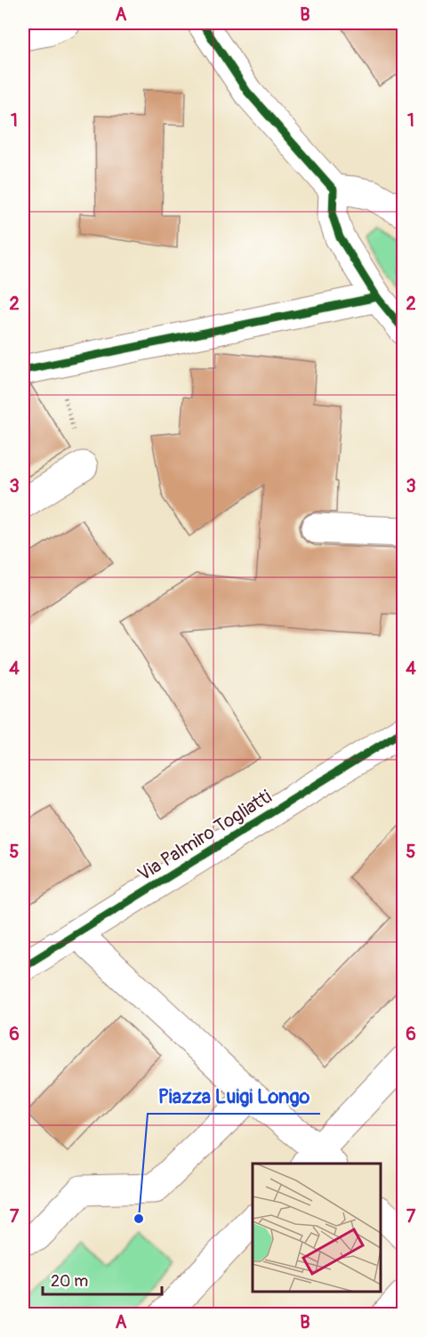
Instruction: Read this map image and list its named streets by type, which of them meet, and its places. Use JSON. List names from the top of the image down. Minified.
{"streets":{"street":["Via Palmiro Togliatti"]},"places":["Piazza Luigi Longo"],"scale_bar":"20 m","grid":{"columns":["A","B"],"rows":["1","2","3","4","5","6","7"]}}
